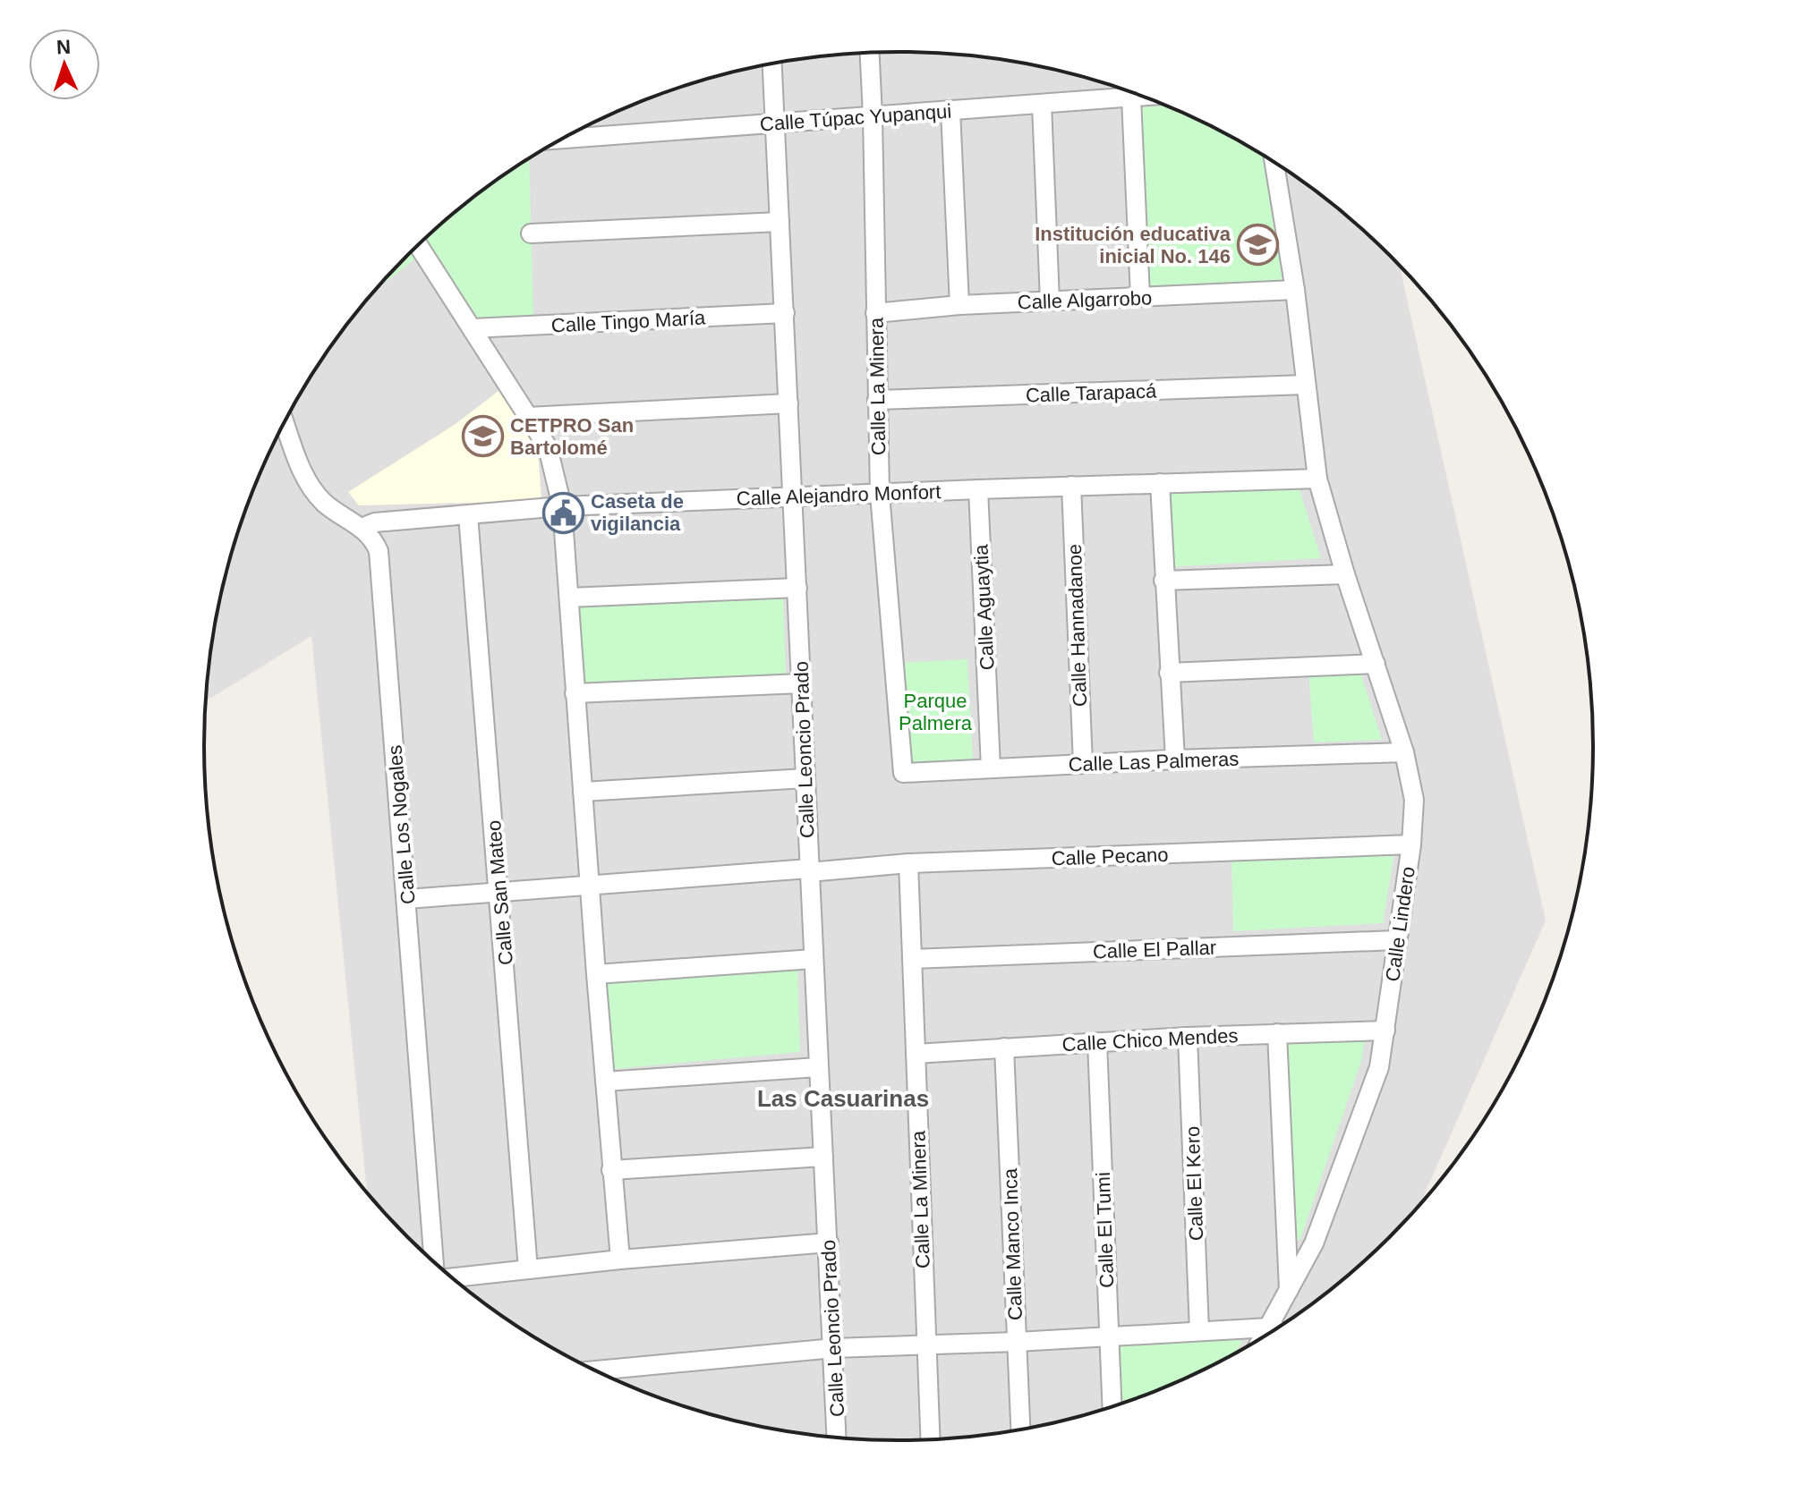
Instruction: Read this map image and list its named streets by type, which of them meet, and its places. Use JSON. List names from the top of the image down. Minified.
{"streets":{"street":["Calle Túpac Yupanqui","Calle Algarrobo","Calle Tingo María","Calle La Minera","Calle Tarapacá","Calle Alejandro Monfort","Calle Aguaytia","Calle Hannadanoe","Calle Leoncio Prado","Calle Las Palmeras","Calle Los Nogales","Calle Pecano","Calle San Mateo","Calle Lindero","Calle El Pallar","Calle Chico Mendes","Calle El Kero","Calle El Tumi","Calle Manco Inca"]},"crossings":[["Calle Túpac Yupanqui","Calle La Minera"],["Calle Túpac Yupanqui","Calle Leoncio Prado"],["Calle Algarrobo","Calle La Minera"],["Calle Algarrobo","Calle Lindero"],["Calle Tingo María","Calle Leoncio Prado"],["Calle La Minera","Calle Tarapacá"],["Calle La Minera","Calle Alejandro Monfort"],["Calle La Minera","Calle Las Palmeras"],["Calle La Minera","Calle Pecano"],["Calle La Minera","Calle El Pallar"],["Calle La Minera","Calle Chico Mendes"],["Calle Tarapacá","Calle Lindero"],["Calle Alejandro Monfort","Calle Aguaytia"],["Calle Alejandro Monfort","Calle Hannadanoe"],["Calle Alejandro Monfort","Calle Leoncio Prado"],["Calle Alejandro Monfort","Calle Los Nogales"],["Calle Alejandro Monfort","Calle San Mateo"],["Calle Alejandro Monfort","Calle Lindero"],["Calle Aguaytia","Calle Las Palmeras"],["Calle Hannadanoe","Calle Las Palmeras"],["Calle Leoncio Prado","Calle Pecano"],["Calle Las Palmeras","Calle Lindero"],["Calle Los Nogales","Calle Pecano"],["Calle Pecano","Calle San Mateo"],["Calle Pecano","Calle Lindero"],["Calle Lindero","Calle El Pallar"],["Calle Lindero","Calle Chico Mendes"],["Calle Chico Mendes","Calle El Kero"],["Calle Chico Mendes","Calle El Tumi"],["Calle Chico Mendes","Calle Manco Inca"]],"districts":["Las Casuarinas"],"parks":["Parque Palmera"],"places":{"school or university":["Institución educativa inicial No. 146","CETPRO San Bartolomé"],"public building":["Caseta de vigilancia"]},"north":"top"}
